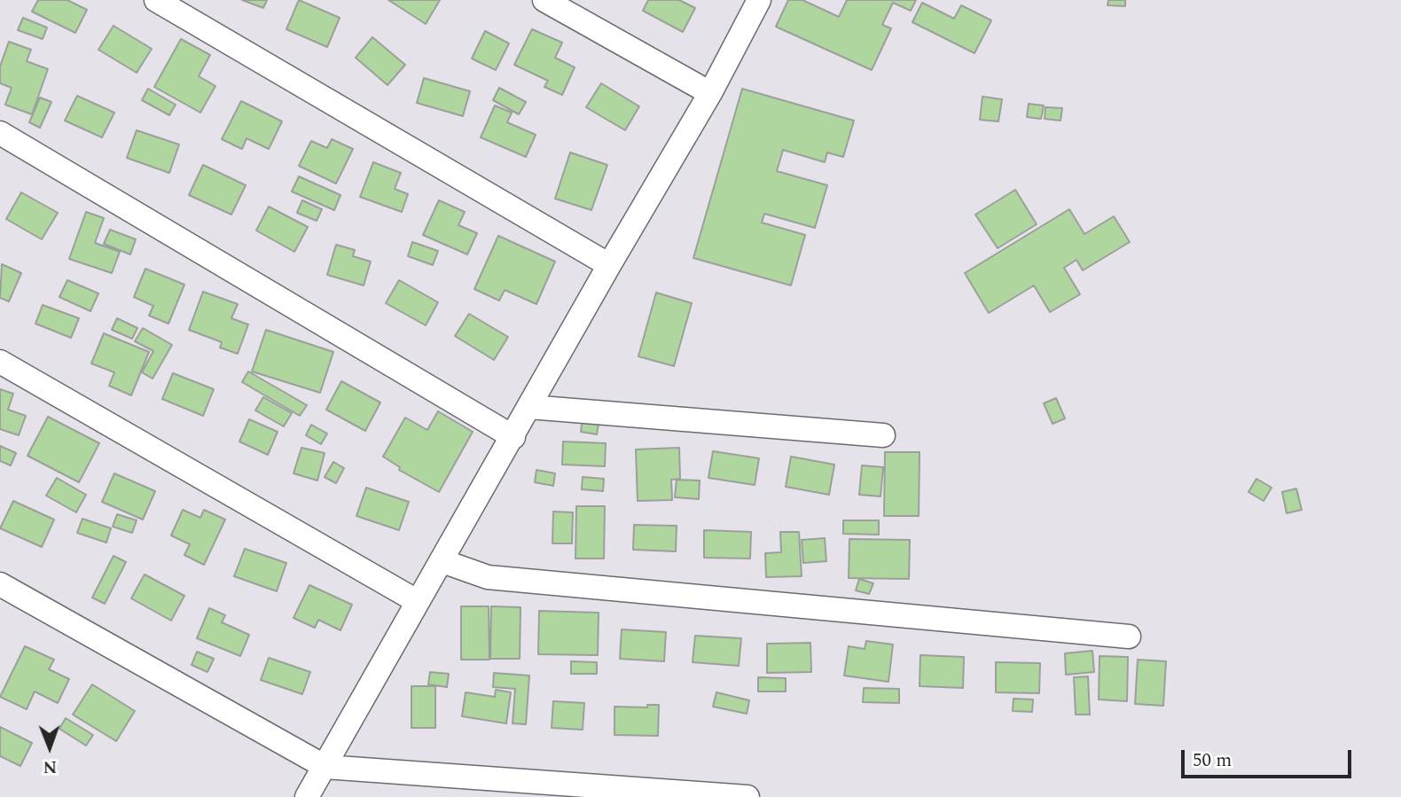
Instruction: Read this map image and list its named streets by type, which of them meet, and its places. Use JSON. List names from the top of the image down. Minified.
{"scale_bar":"50 m","north":"bottom"}
